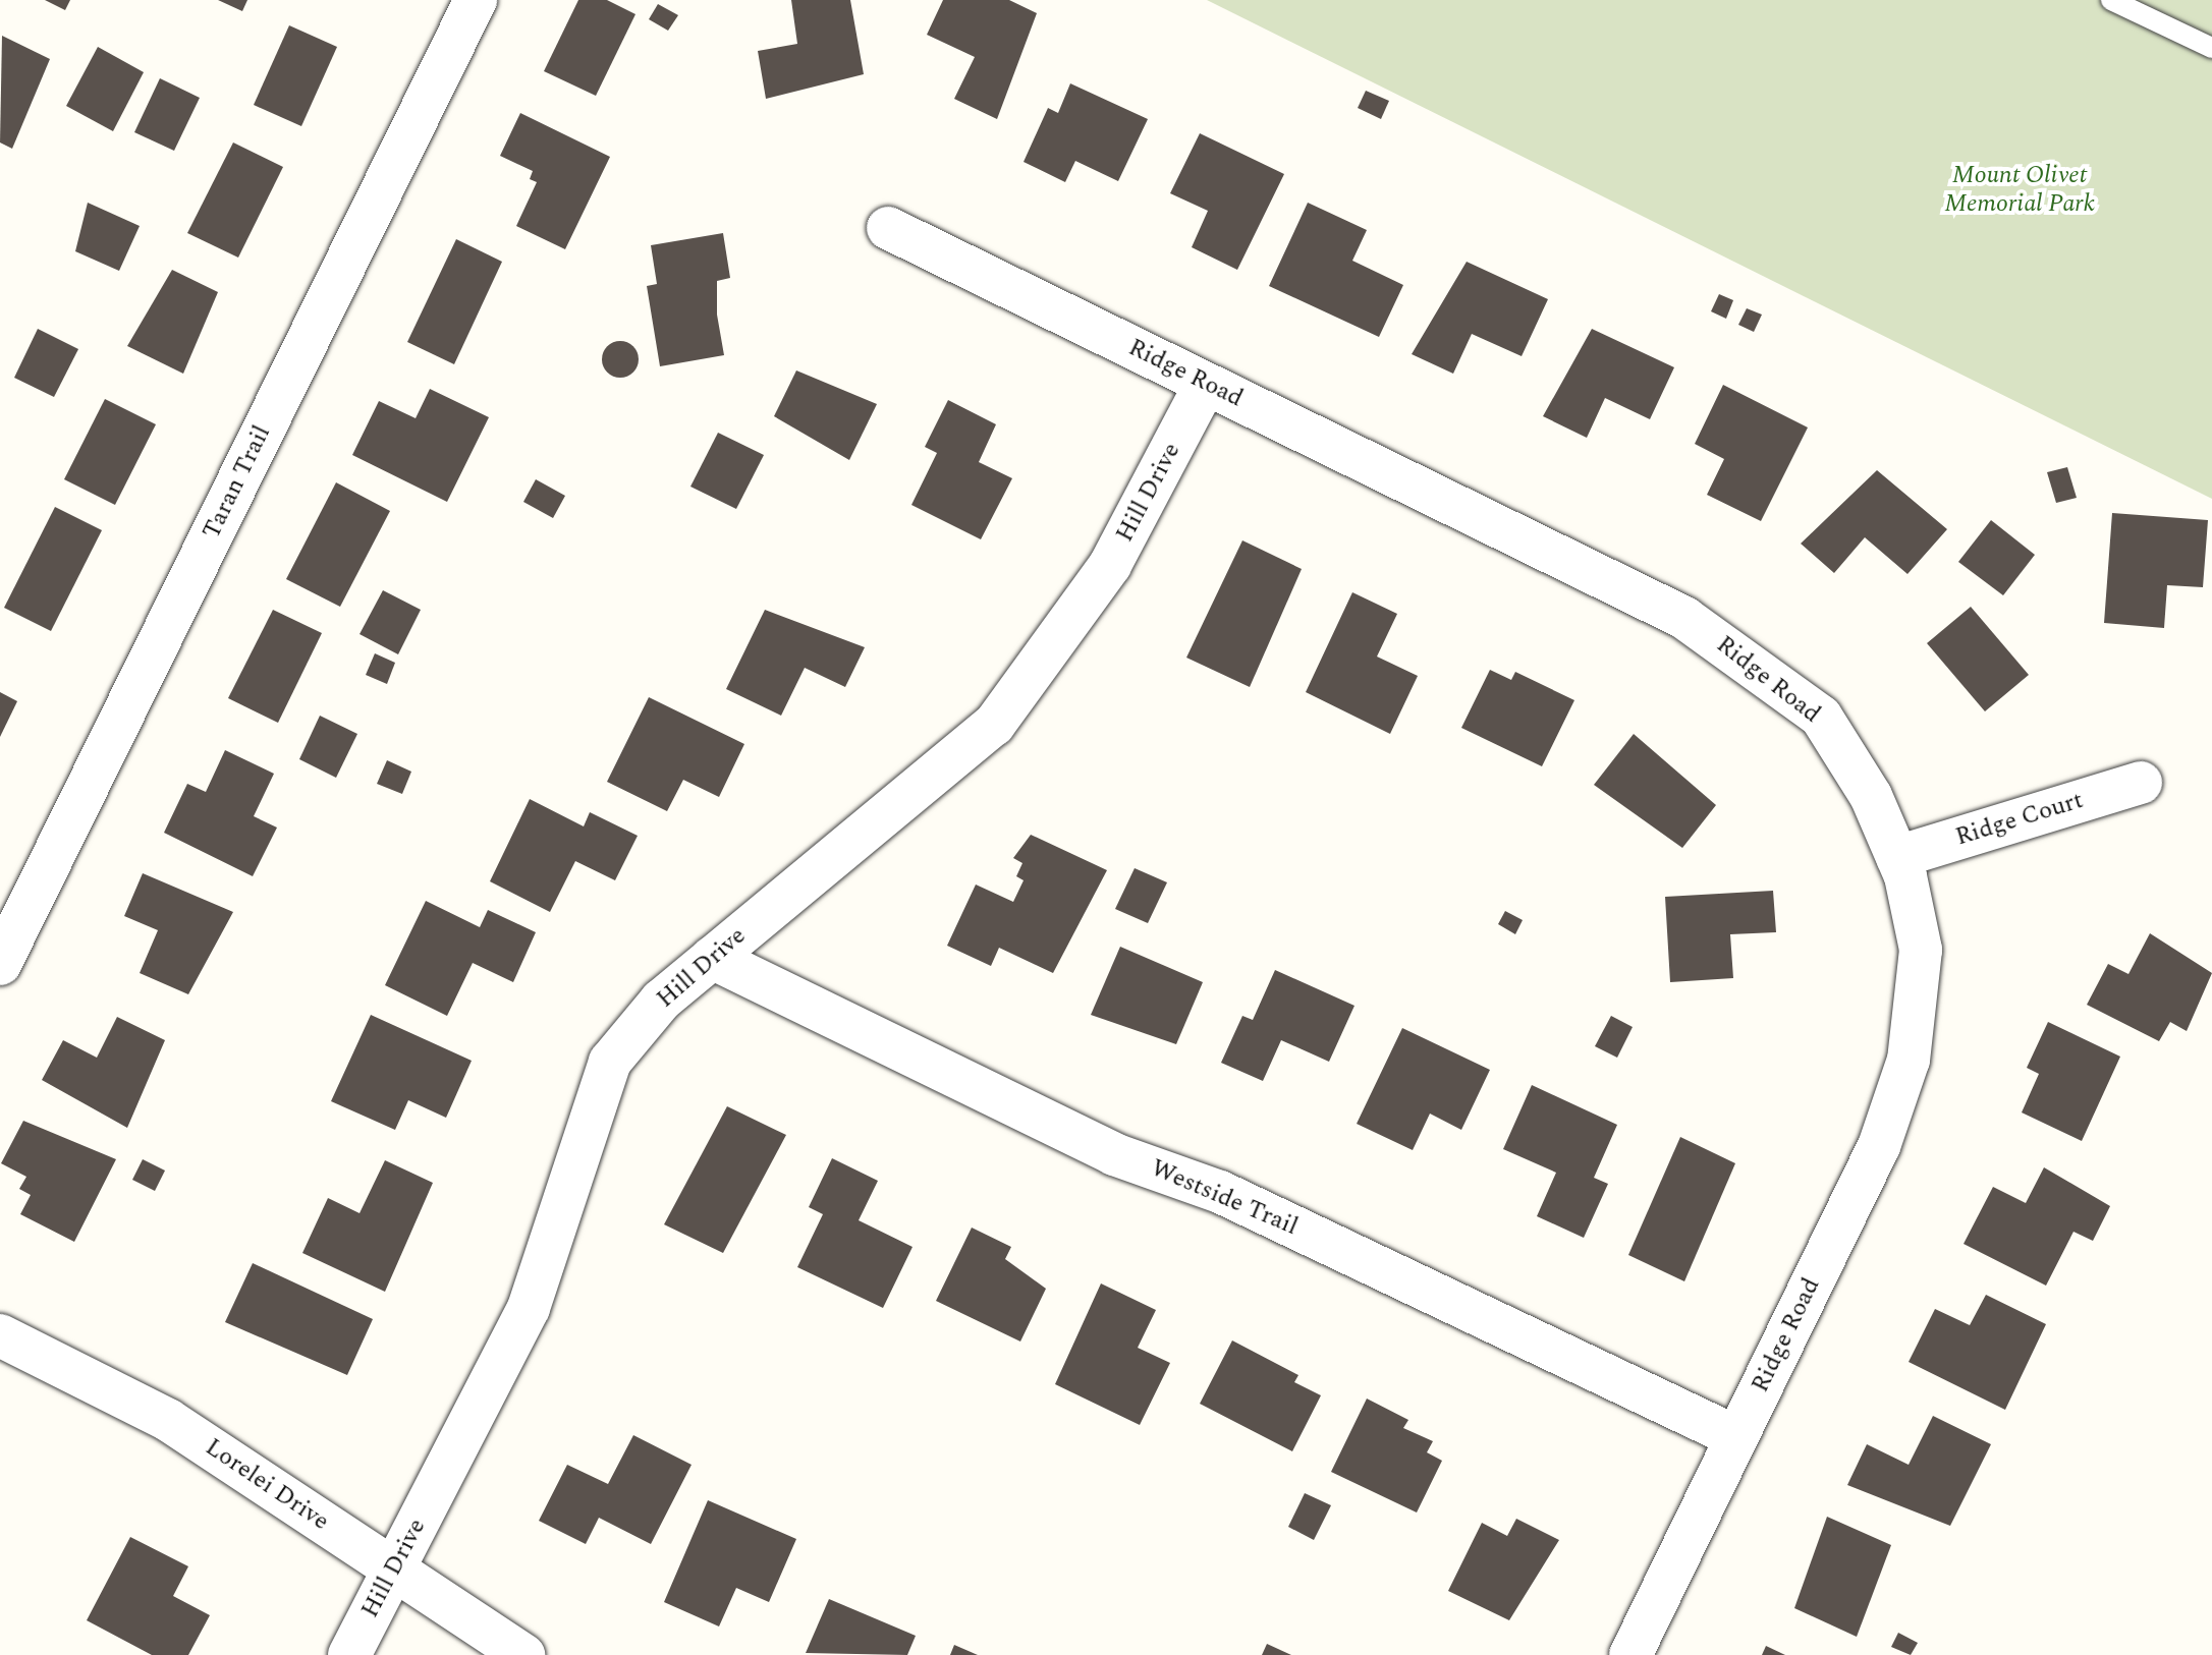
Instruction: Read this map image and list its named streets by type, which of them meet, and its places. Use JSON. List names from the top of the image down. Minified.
{"streets":{"street":["Ridge Road","Taran Trail","Hill Drive","Ridge Court","Westside Trail","Lorelei Drive"]},"crossings":[["Ridge Road","Hill Drive"],["Ridge Road","Ridge Court"],["Ridge Road","Westside Trail"],["Hill Drive","Westside Trail"],["Hill Drive","Lorelei Drive"]],"parks":["Mount Olivet Memorial Park"]}
